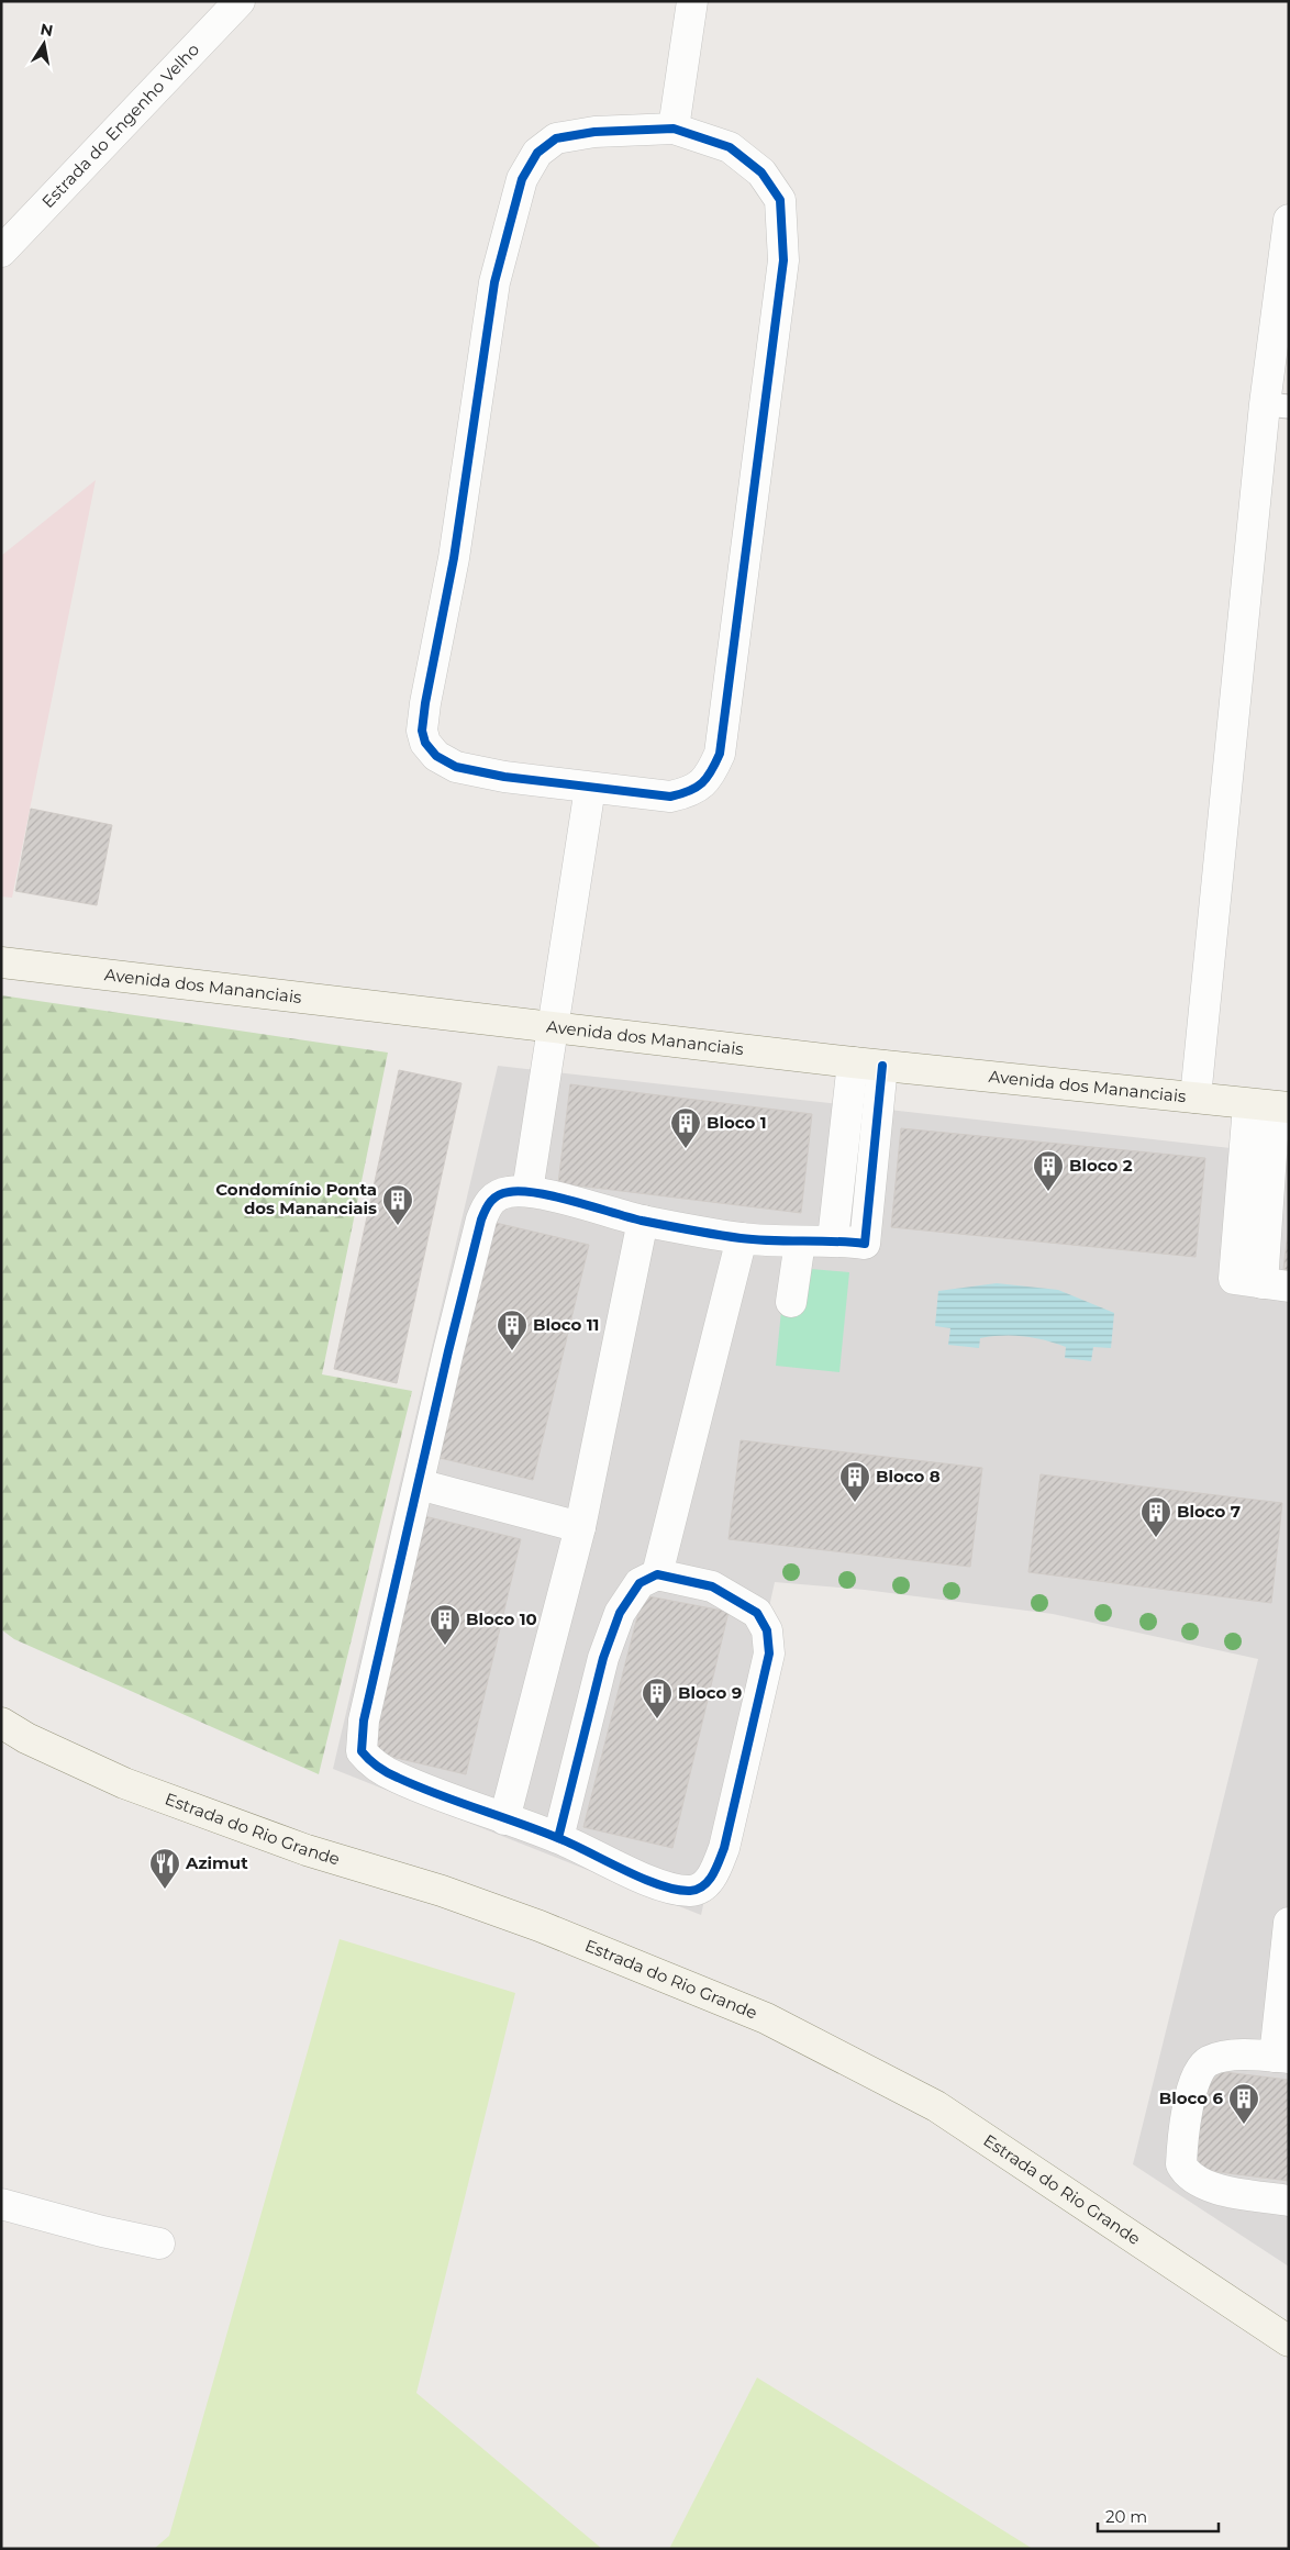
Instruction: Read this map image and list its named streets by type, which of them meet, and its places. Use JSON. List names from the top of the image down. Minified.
{"streets":{"main road":["Avenida dos Mananciais","Estrada do Rio Grande"],"street":["Estrada do Engenho Velho"]},"places":{"building":["Bloco 1","Bloco 2","Condomínio Ponta dos Mananciais","Bloco 11","Bloco 8","Bloco 7","Bloco 10","Bloco 9","Bloco 6"],"restaurant":["Azimut"]},"scale_bar":"20 m","north":"top"}
